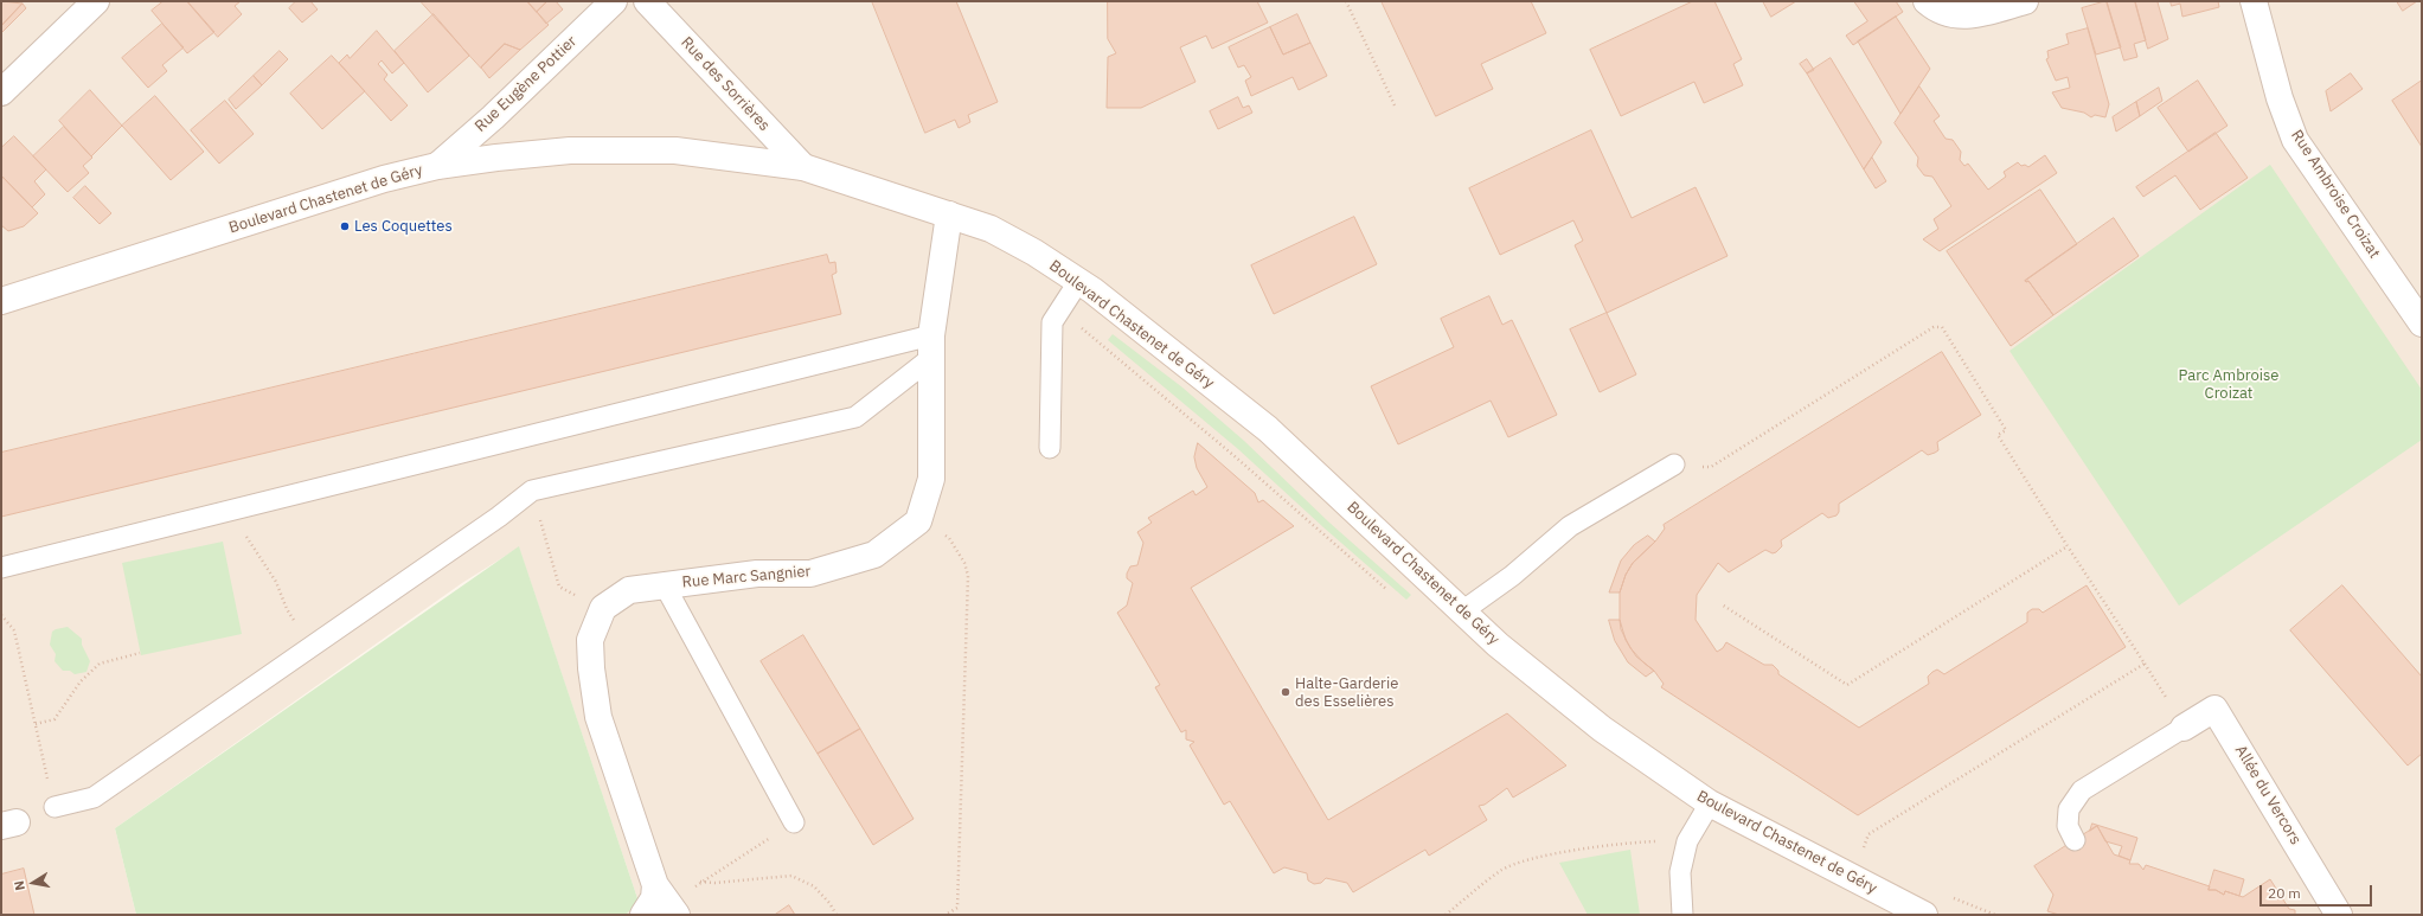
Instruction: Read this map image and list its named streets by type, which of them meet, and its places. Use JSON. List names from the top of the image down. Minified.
{"streets":{"street":["Rue Eugène Pottier","Rue des Sorrières","Rue Ambroise Croizat","Boulevard Chastenet de Géry","Rue Marc Sangnier","Allée du Vercors"]},"crossings":[["Rue Eugène Pottier","Boulevard Chastenet de Géry"],["Rue des Sorrières","Boulevard Chastenet de Géry"],["Boulevard Chastenet de Géry","Rue Marc Sangnier"]],"parks":["Parc Ambroise Croizat"],"places":["Les Coquettes","Halte-Garderie des Esselières"],"scale_bar":"20 m","north":"left"}
